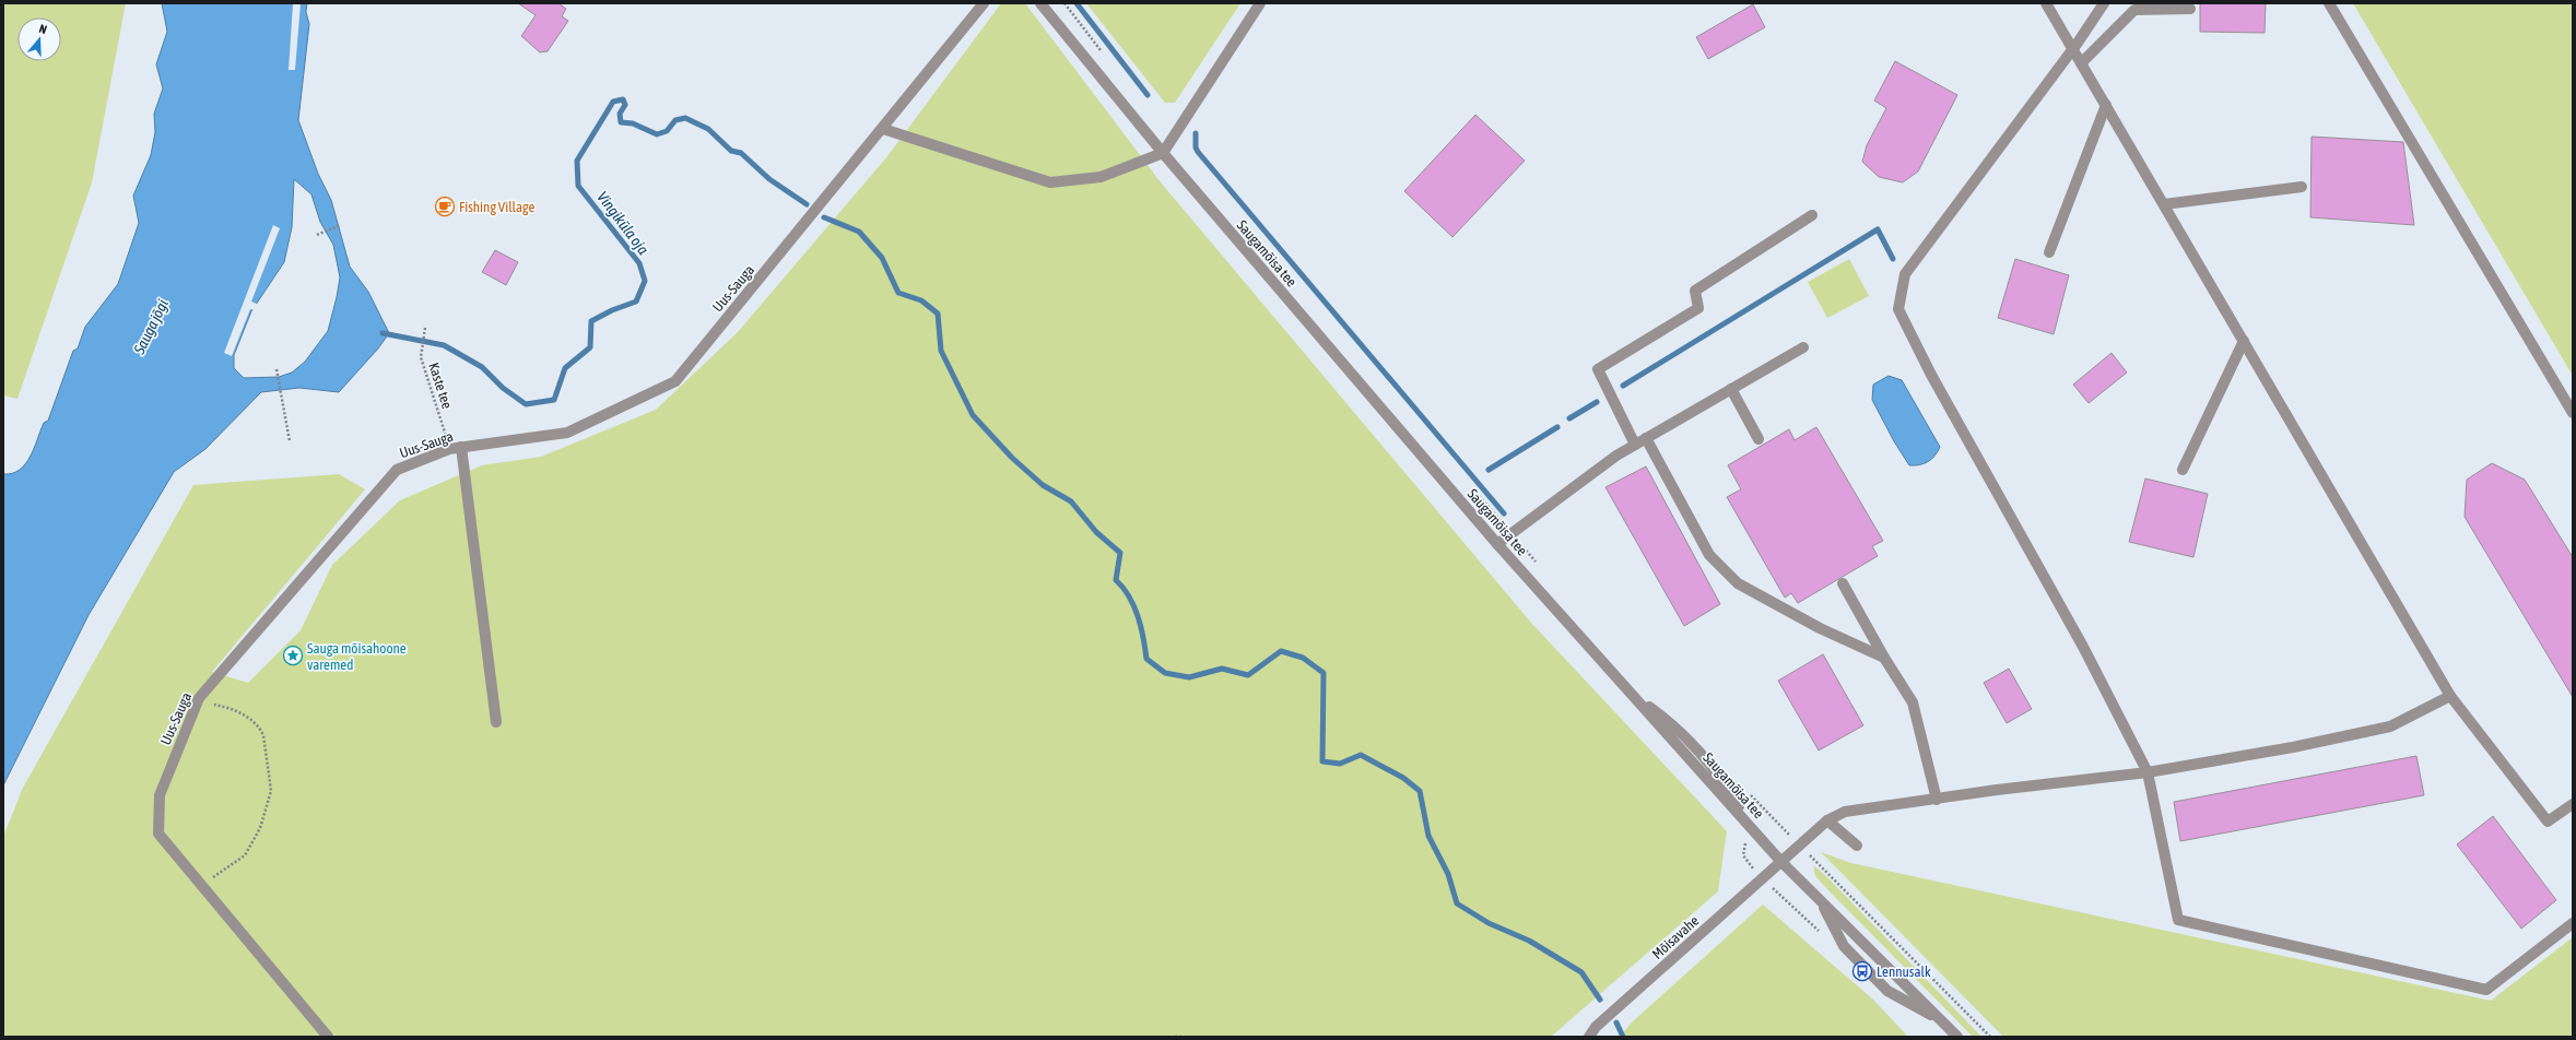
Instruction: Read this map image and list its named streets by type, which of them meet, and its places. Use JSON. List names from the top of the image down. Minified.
{"streets":{"street":["Saugamõisa tee","Uus-Sauga","Mõisavahe"],"path":["Kaste tee"]},"crossings":[["Saugamõisa tee","Mõisavahe"],["Uus-Sauga","Kaste tee"]],"water":["Vingiküla oja","Sauga jõgi"],"places":{"cafe":["Fishing Village"],"place":["Sauga mõisahoone varemed"],"bus stop":["Lennusalk"]},"north":"top"}
